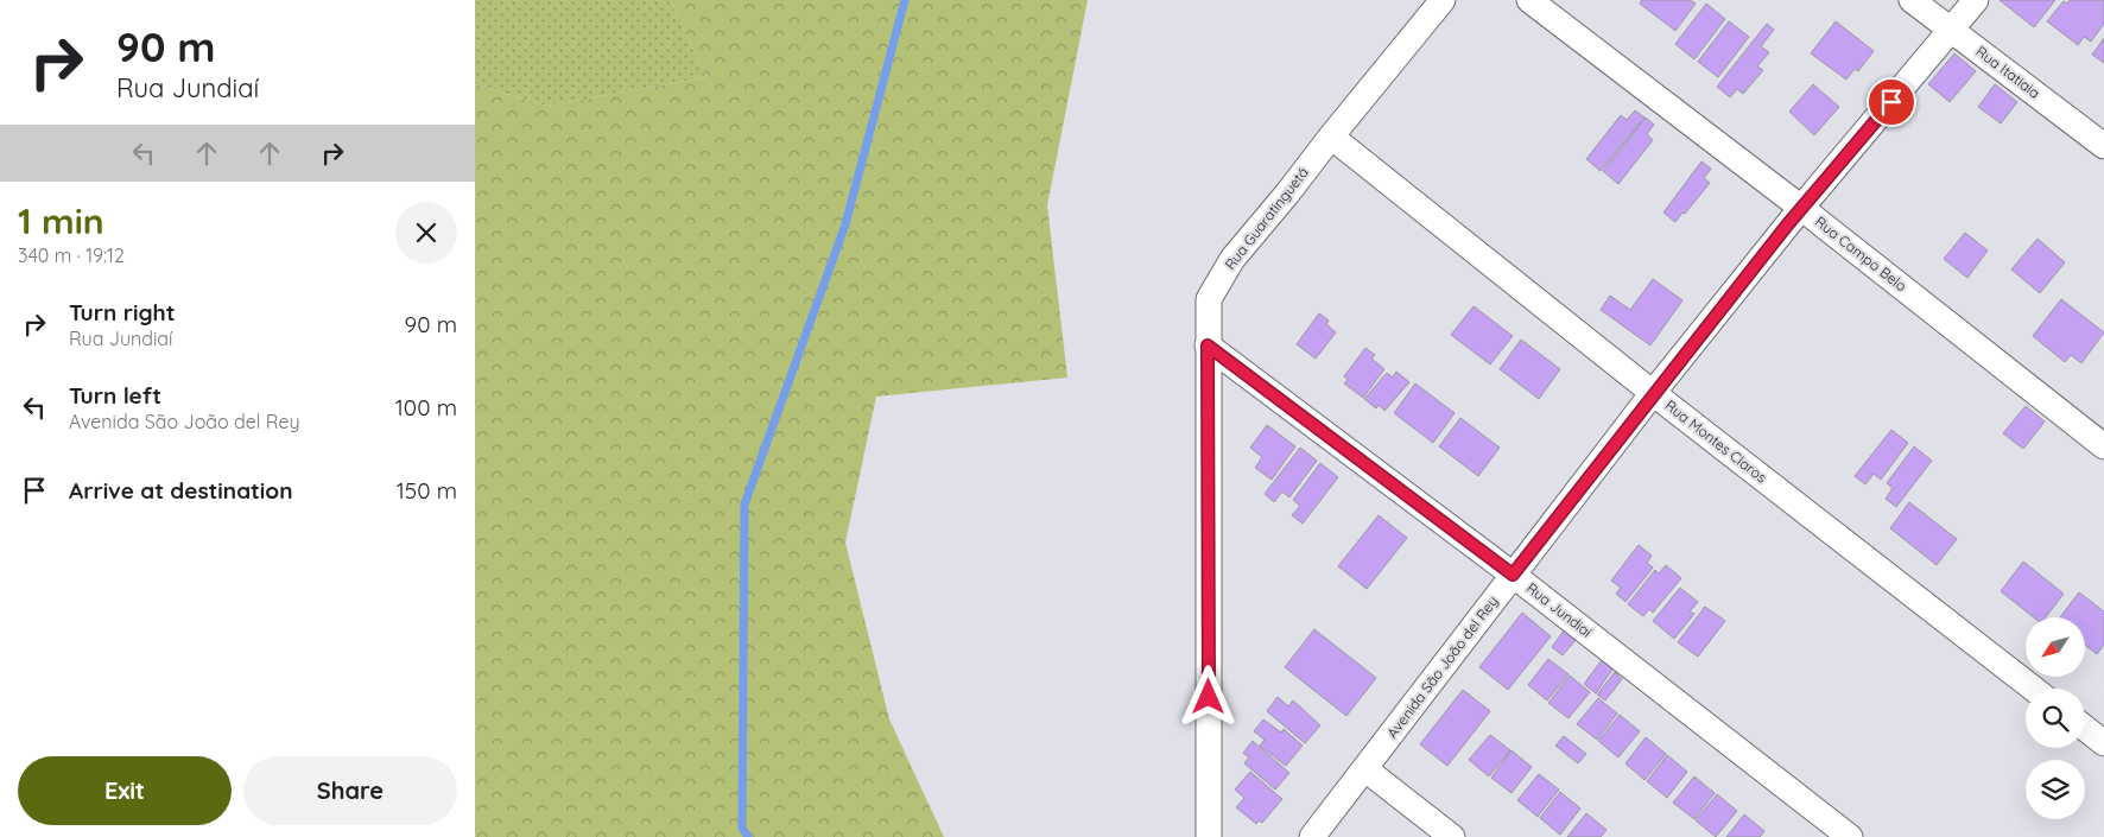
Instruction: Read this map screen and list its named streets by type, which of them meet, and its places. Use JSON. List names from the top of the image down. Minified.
{"streets":{"street":["Rua Itatiaia","Rua Guaratinguetá","Rua Campo Belo","Rua Montes Claros","Rua Jundiaí","Avenida São João del Rey"]},"crossings":[["Rua Itatiaia","Avenida São João del Rey"],["Rua Guaratinguetá","Rua Montes Claros"],["Rua Guaratinguetá","Rua Jundiaí"],["Rua Campo Belo","Avenida São João del Rey"],["Rua Montes Claros","Avenida São João del Rey"],["Rua Jundiaí","Avenida São João del Rey"]],"north":"bottom left","page":{"turn":["90 m","Rua Jundiaí"],"heading":["1 min","340 m · 19:12"],"list":[{"name":"Turn right","note":"Rua Jundiaí","value":"90 m"},{"name":"Turn left","note":"Avenida São João del Rey","value":"100 m"},{"name":"Arrive at destination","value":"150 m"}],"buttons":["Exit","Share"]}}
